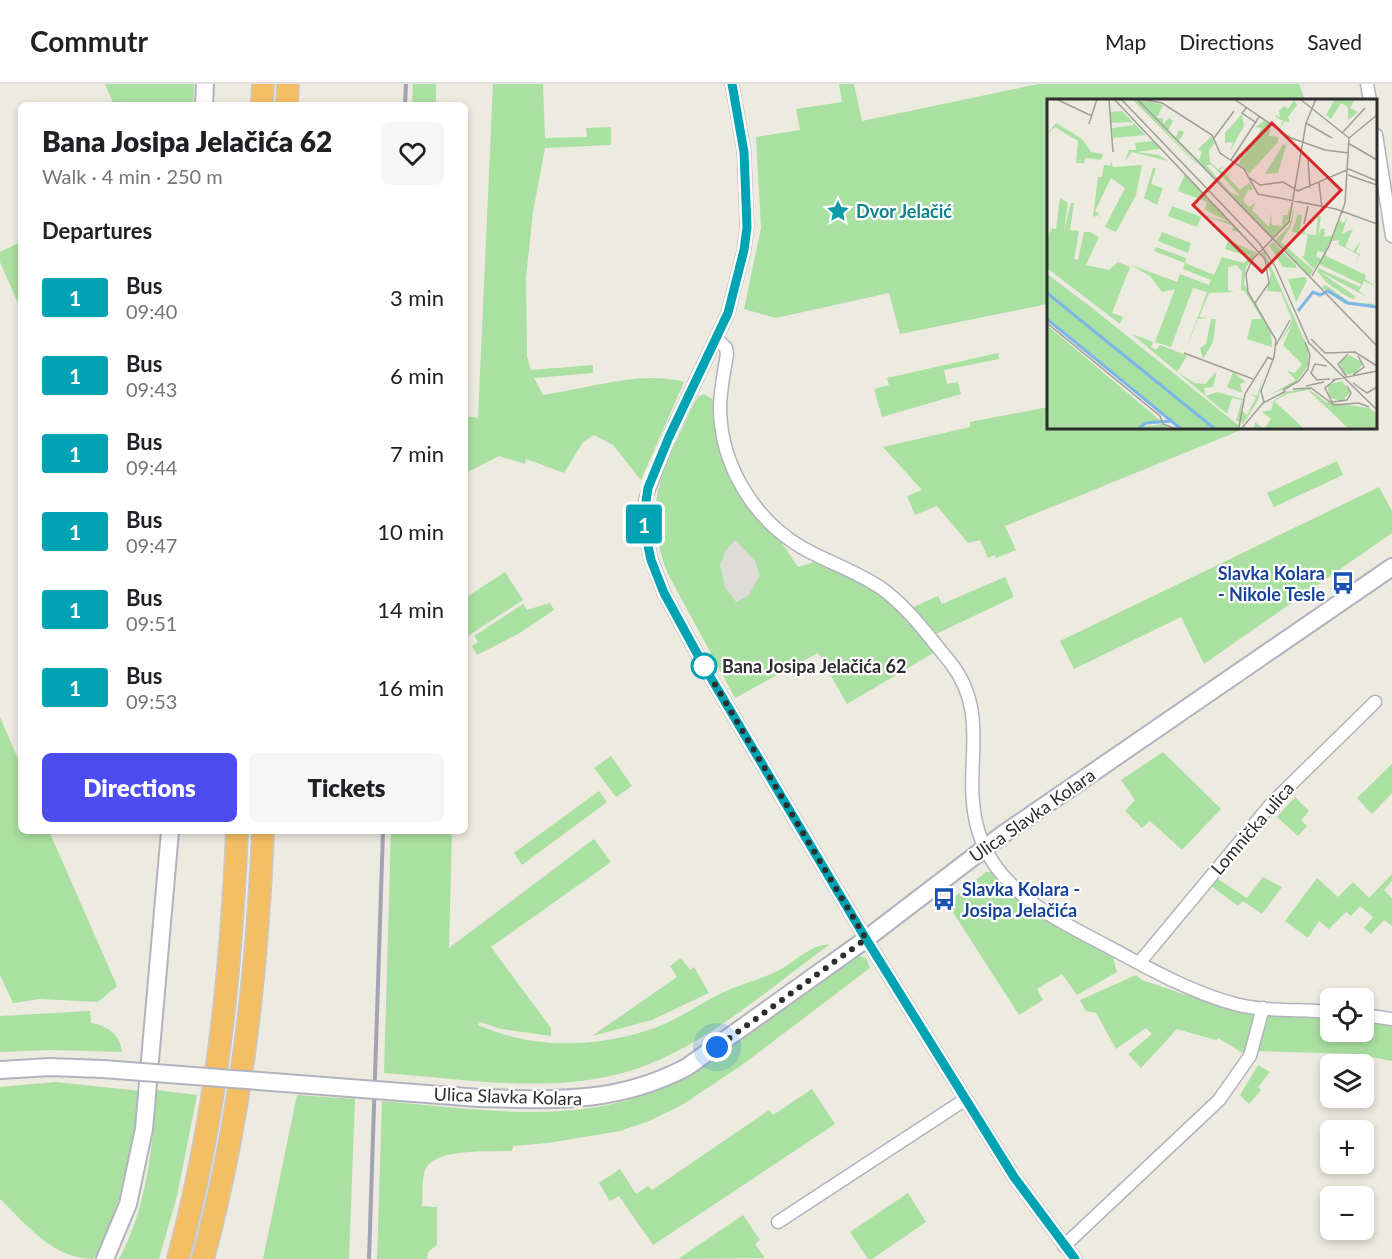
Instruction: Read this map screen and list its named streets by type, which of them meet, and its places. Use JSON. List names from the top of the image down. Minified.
{"streets":{"main road":["Ulica Slavka Kolara"],"street":["Lomnička ulica"]},"places":{"place":["Dvor Jelačić"],"bus stop":["Slavka Kolara - Nikole Tesle","Slavka Kolara - Josipa Jelačića"],"other":["Bana Josipa Jelačića 62"]},"lines":["bus line 1"],"page":{"header":"Commutr","nav":["Map","Directions","Saved"],"on_map":"1","heading":[["Bana Josipa Jelačića 62","Walk · 4 min · 250 m"],"Departures"],"list":[{"mark":"1","name":"Bus","note":"09:40","value":"3 min"},{"mark":"1","name":"Bus","note":"09:43","value":"6 min"},{"mark":"1","name":"Bus","note":"09:44","value":"7 min"},{"mark":"1","name":"Bus","note":"09:47","value":"10 min"},{"mark":"1","name":"Bus","note":"09:51","value":"14 min"},{"mark":"1","name":"Bus","note":"09:53","value":"16 min"}],"buttons":["Directions","Tickets"],"map_buttons":["+","−"]}}
